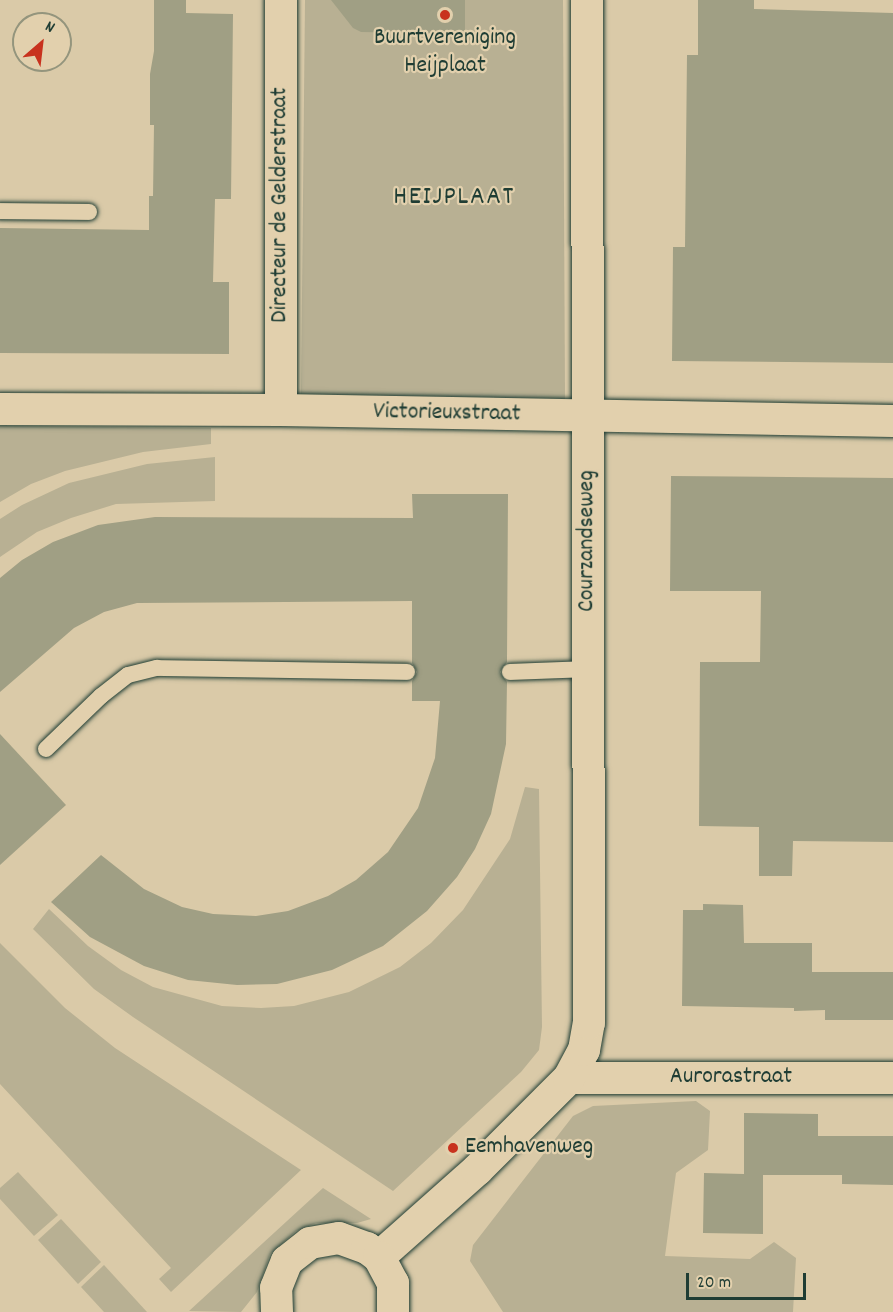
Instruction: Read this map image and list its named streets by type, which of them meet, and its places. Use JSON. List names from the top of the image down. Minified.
{"streets":{"street":["Directeur de Gelderstraat","Victorieuxstraat","Courzandseweg","Aurorastraat"]},"crossings":[["Directeur de Gelderstraat","Victorieuxstraat"],["Victorieuxstraat","Courzandseweg"],["Courzandseweg","Aurorastraat"]],"districts":["HEIJPLAAT"],"places":["Buurtvereniging Heijplaat","Eemhavenweg"],"scale_bar":"20 m","north":"top right"}
